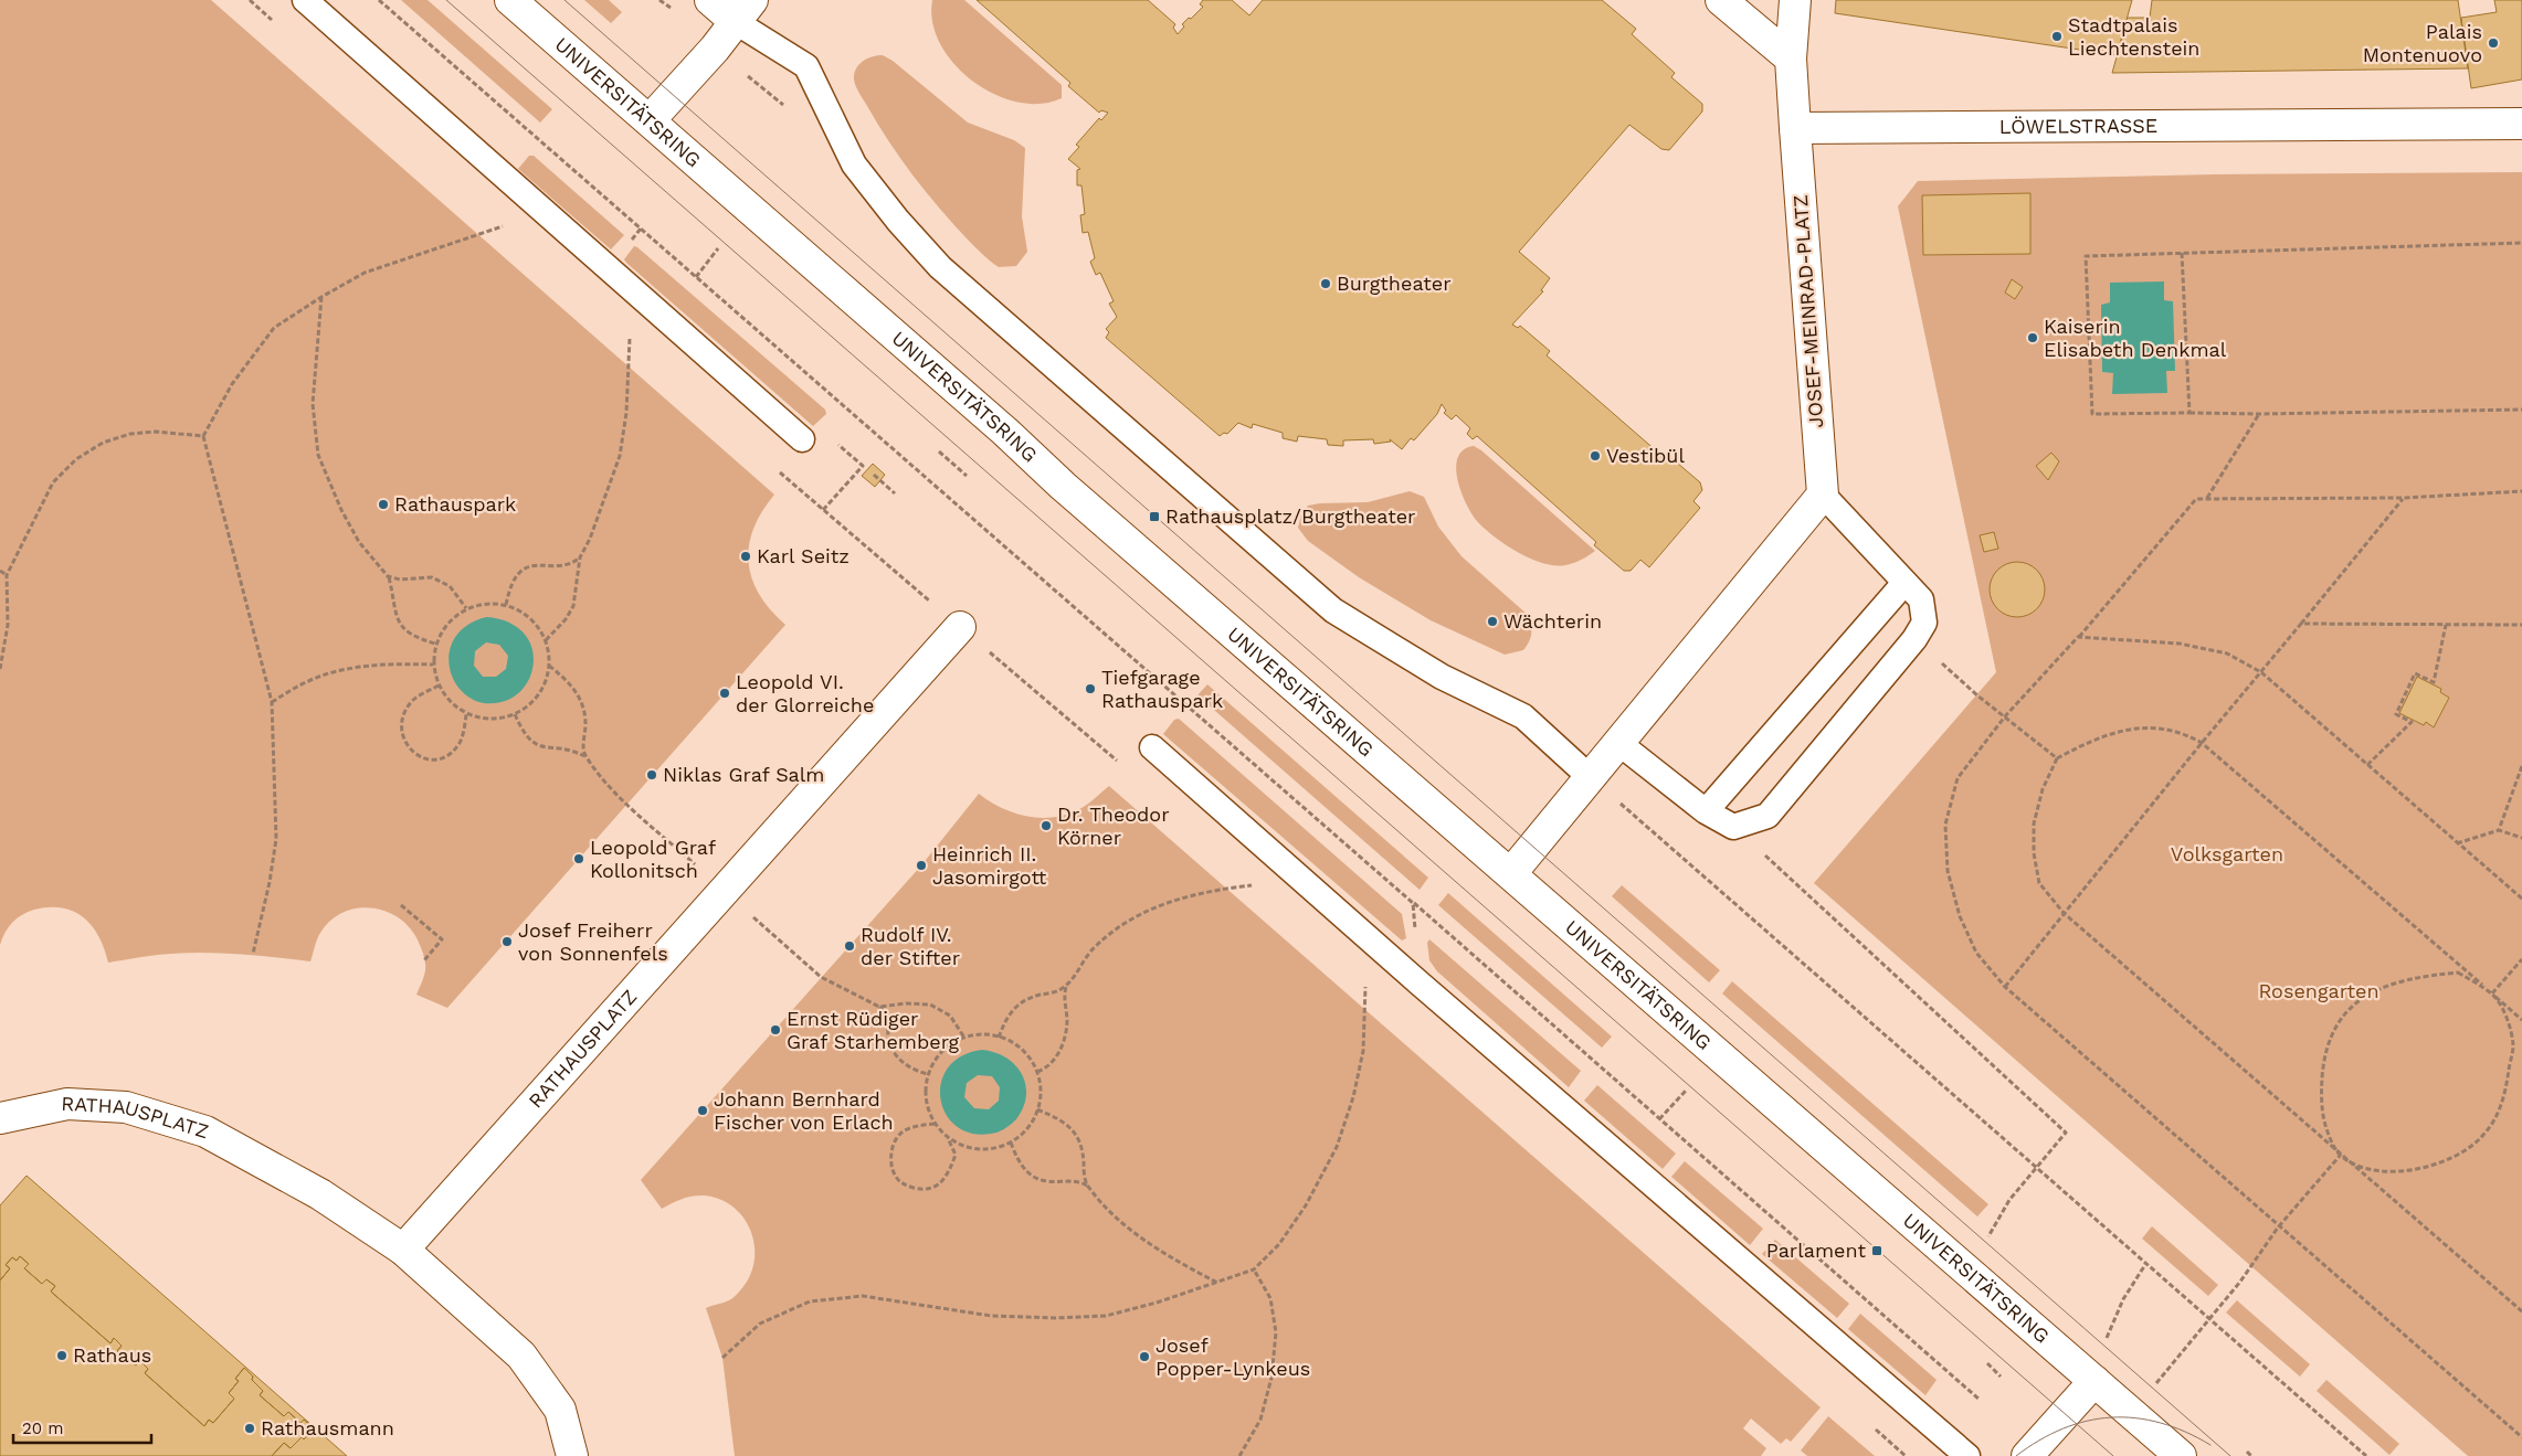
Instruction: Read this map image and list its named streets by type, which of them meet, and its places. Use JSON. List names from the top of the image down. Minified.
{"streets":{"street":["UNIVERSITÄTSRING","LÖWELSTRASSE","JOSEF-MEINRAD-PLATZ","RATHAUSPLATZ"]},"crossings":[["LÖWELSTRASSE","JOSEF-MEINRAD-PLATZ"]],"parks":["Volksgarten","Rosengarten"],"places":{"other":["Stadtpalais Liechtenstein","Palais Montenuovo","Burgtheater","Kaiserin Elisabeth Denkmal","Vestibül","Rathauspark","Karl Seitz","Wächterin","Tiefgarage Rathauspark","Leopold VI. der Glorreiche","Niklas Graf Salm","Dr. Theodor Körner","Leopold Graf Kollonitsch","Heinrich II. Jasomirgott","Josef Freiherr von Sonnenfels","Rudolf IV. der Stifter","Ernst Rüdiger Graf Starhemberg","Johann Bernhard Fischer von Erlach","Rathaus","Josef Popper-Lynkeus","Rathausmann"],"transit":["Rathausplatz/Burgtheater","Parlament"]},"scale_bar":"20 m"}
